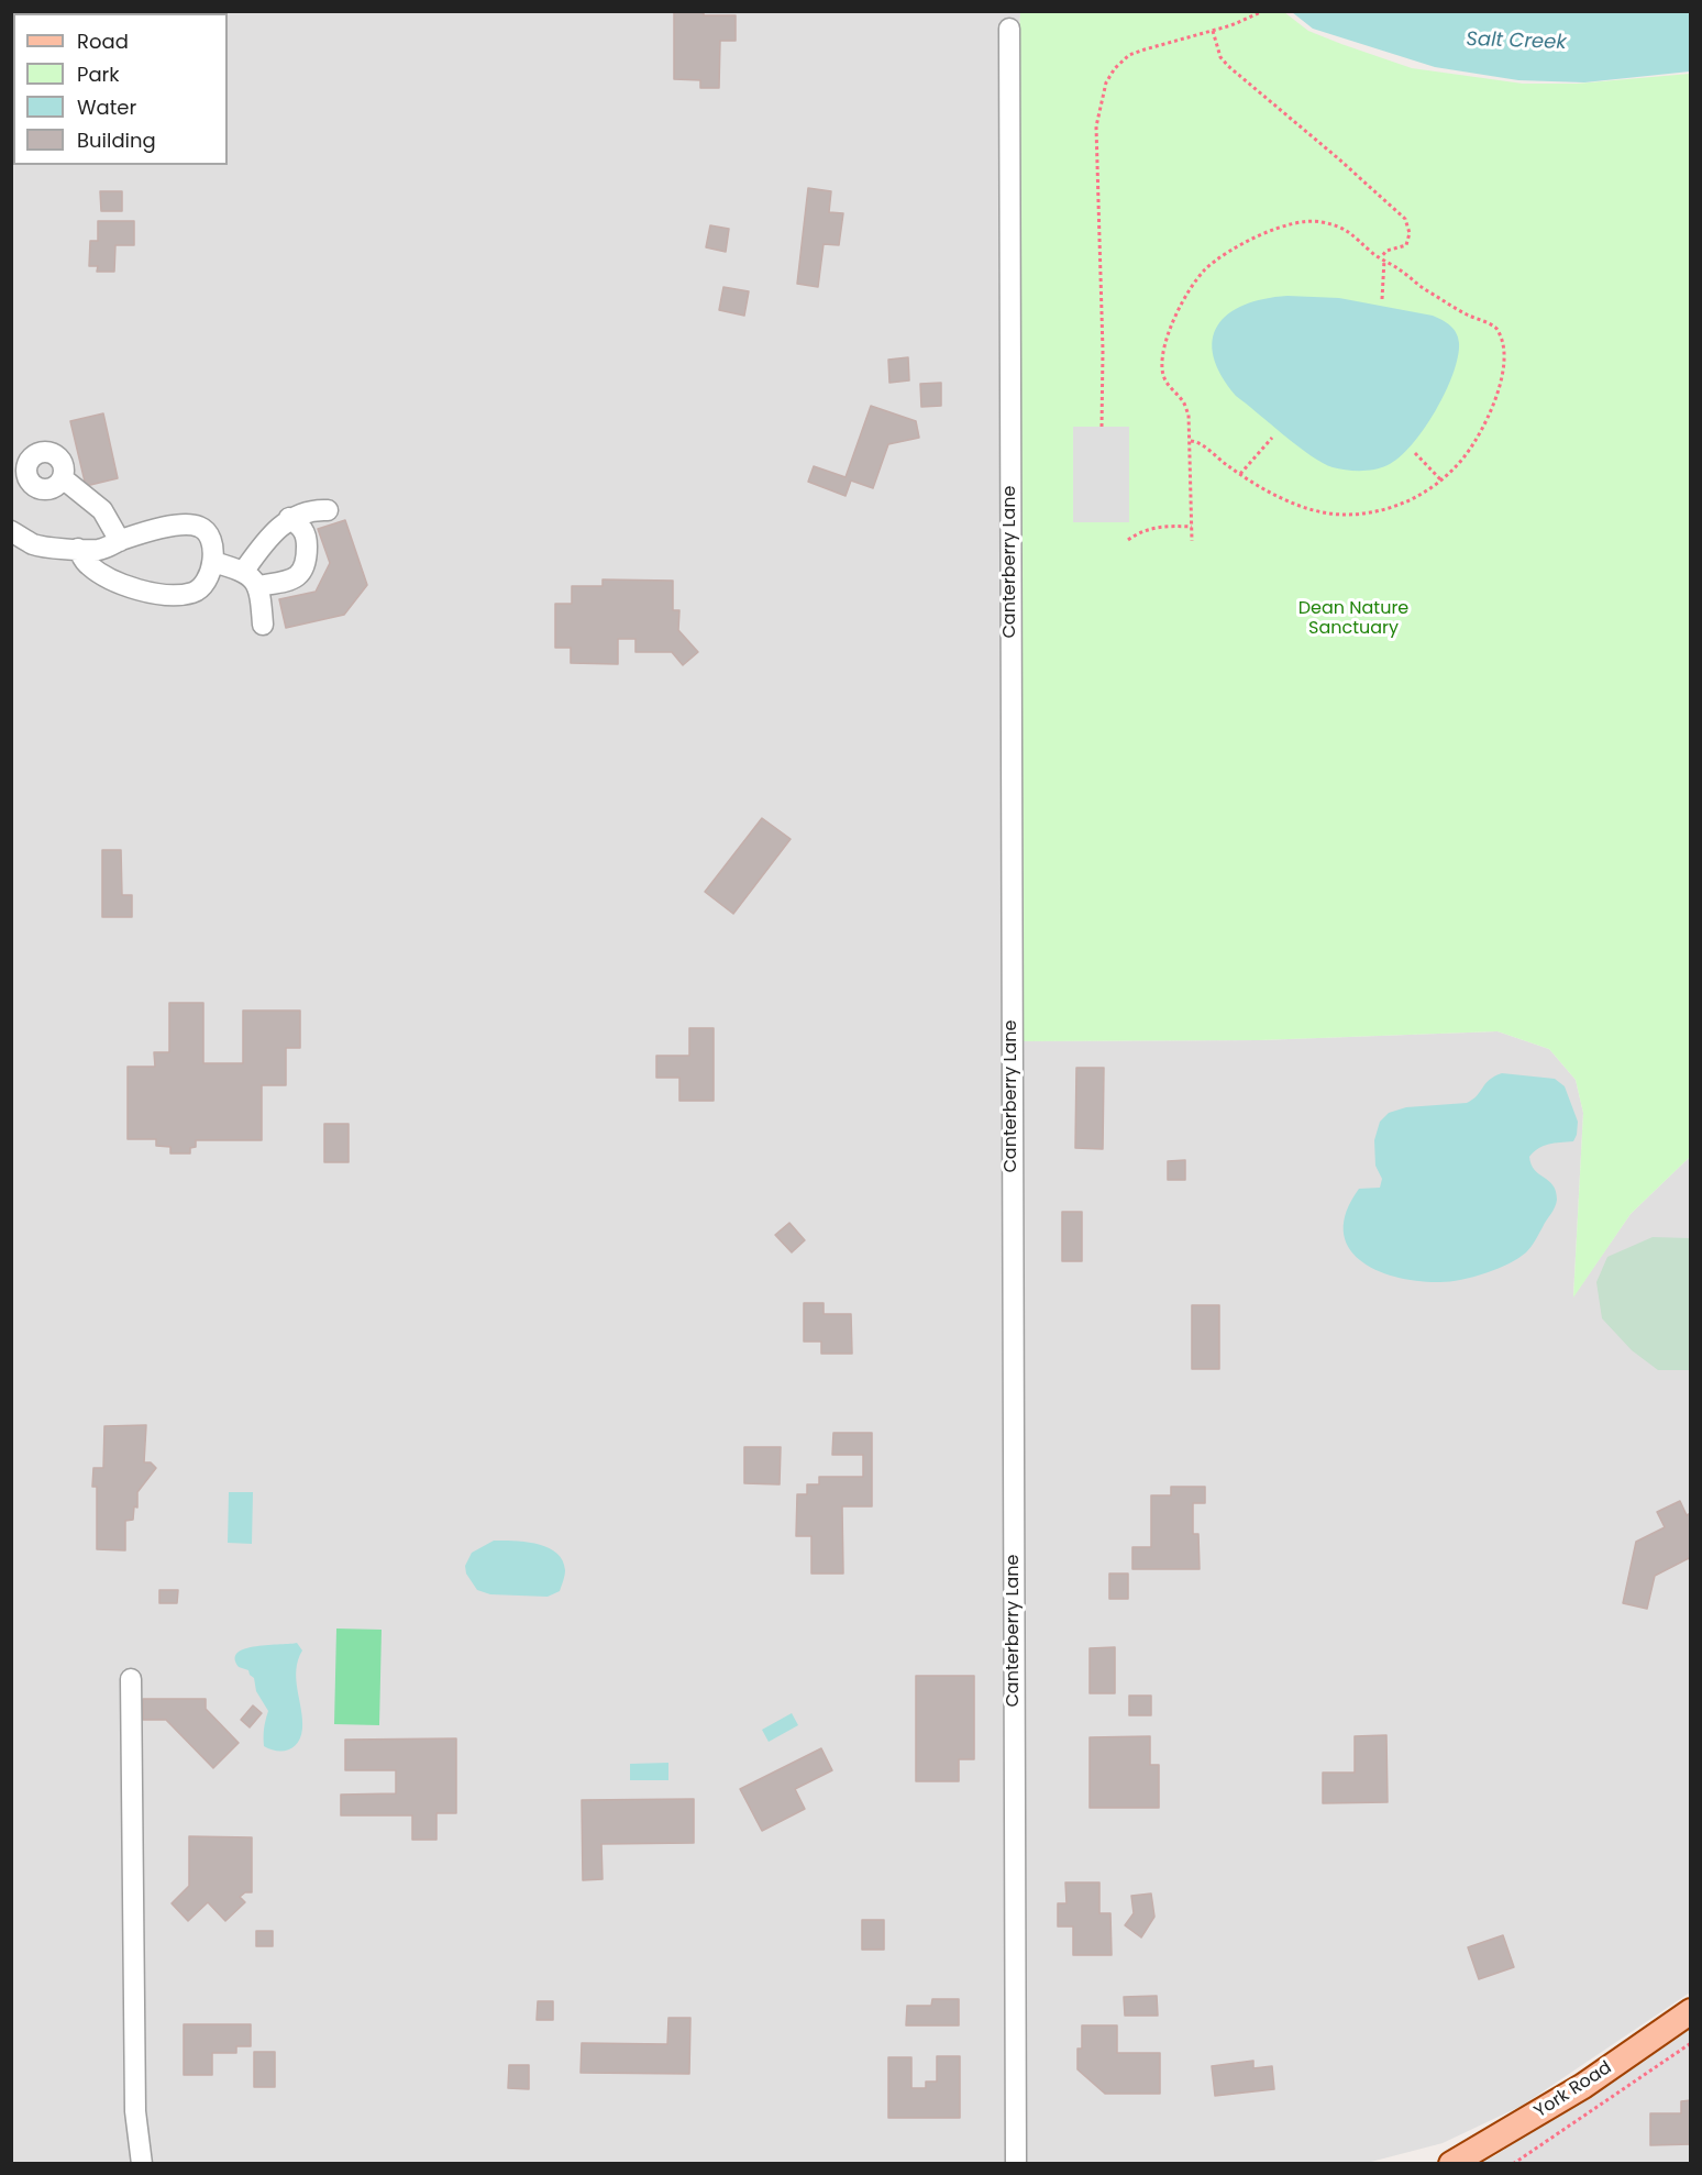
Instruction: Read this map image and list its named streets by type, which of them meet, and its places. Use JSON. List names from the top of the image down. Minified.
{"streets":{"main road":["York Road"],"street":["Canterberry Lane"]},"water":["Salt Creek"],"parks":["Dean Nature Sanctuary"],"legend":["Road","Park","Water","Building"]}
